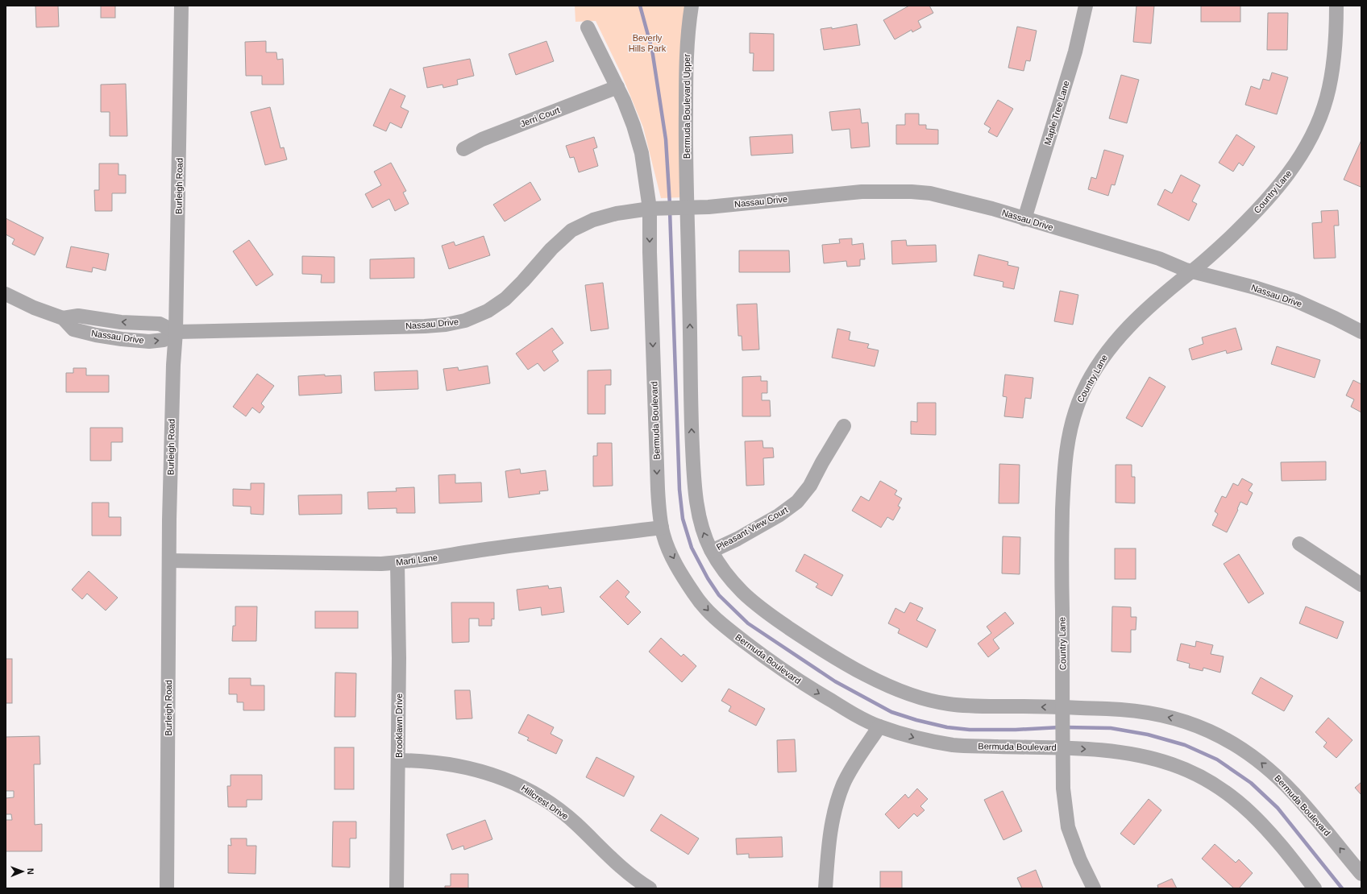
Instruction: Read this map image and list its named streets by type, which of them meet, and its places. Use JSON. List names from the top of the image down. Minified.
{"streets":{"street":["Bermuda Boulevard Upper","Maple Tree Lane","Jerri Court","Burleigh Road","Country Lane","Nassau Drive","Bermuda Boulevard","Pleasant View Court","Marti Lane","Brooklawn Drive","Hillcrest Drive"]},"crossings":[["Bermuda Boulevard Upper","Nassau Drive"],["Bermuda Boulevard Upper","Bermuda Boulevard"],["Maple Tree Lane","Nassau Drive"],["Jerri Court","Bermuda Boulevard"],["Burleigh Road","Nassau Drive"],["Burleigh Road","Marti Lane"],["Country Lane","Nassau Drive"],["Country Lane","Bermuda Boulevard"],["Nassau Drive","Bermuda Boulevard"],["Bermuda Boulevard","Pleasant View Court"],["Bermuda Boulevard","Marti Lane"],["Marti Lane","Brooklawn Drive"],["Brooklawn Drive","Hillcrest Drive"]],"parks":["Beverly Hills Park"],"north":"right"}
